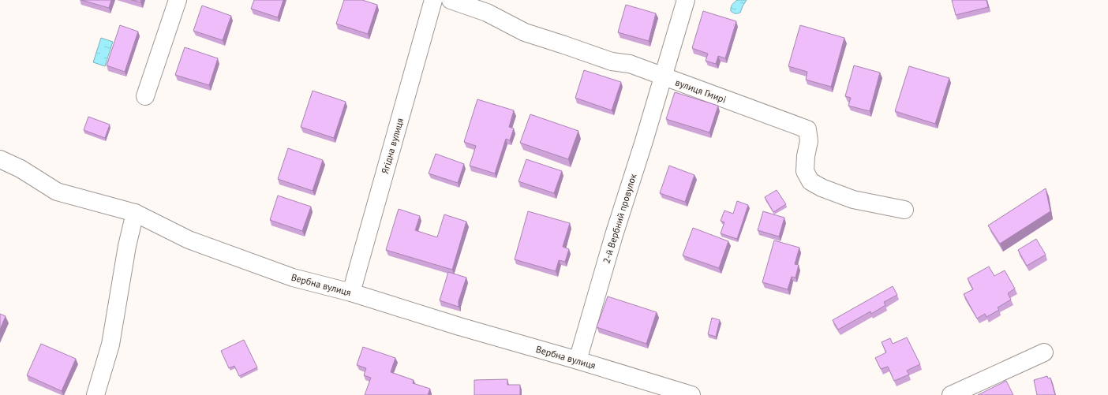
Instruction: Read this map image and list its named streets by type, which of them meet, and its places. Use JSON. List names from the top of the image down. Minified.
{"streets":{"street":["вулиця Гмирі","Ягідна вулиця","2-й Вербний провулок","Вербна вулиця"]},"crossings":[["вулиця Гмирі","2-й Вербний провулок"],["Ягідна вулиця","Вербна вулиця"],["2-й Вербний провулок","Вербна вулиця"]]}
